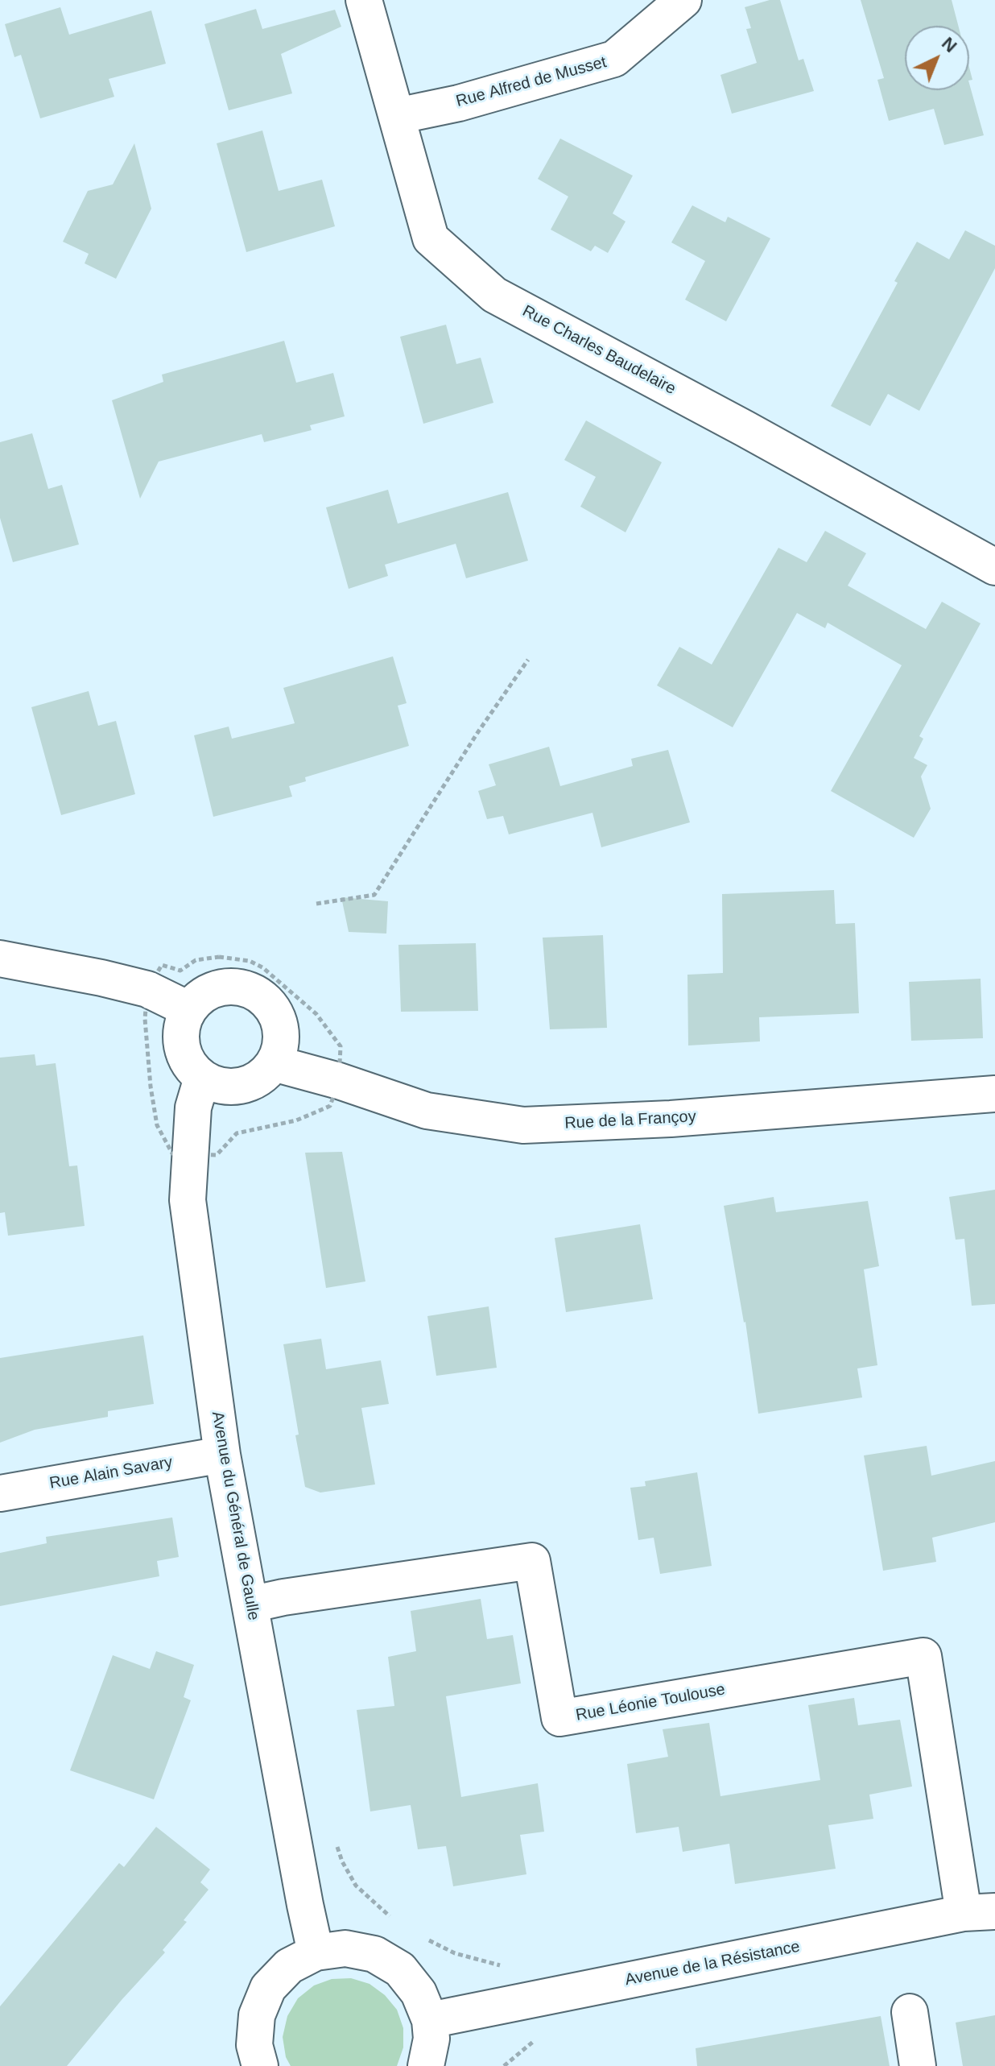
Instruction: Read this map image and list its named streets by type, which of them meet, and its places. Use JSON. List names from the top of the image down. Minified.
{"streets":{"street":["Rue Alfred de Musset","Rue Charles Baudelaire","Rue de la Françoy","Rue Alain Savary","Avenue du Général de Gaulle","Rue Léonie Toulouse","Avenue de la Résistance"]},"crossings":[["Rue Alfred de Musset","Rue Charles Baudelaire"],["Rue de la Françoy","Avenue du Général de Gaulle"],["Rue Alain Savary","Avenue du Général de Gaulle"],["Avenue du Général de Gaulle","Rue Léonie Toulouse"],["Rue Léonie Toulouse","Avenue de la Résistance"]],"north":"top right"}
